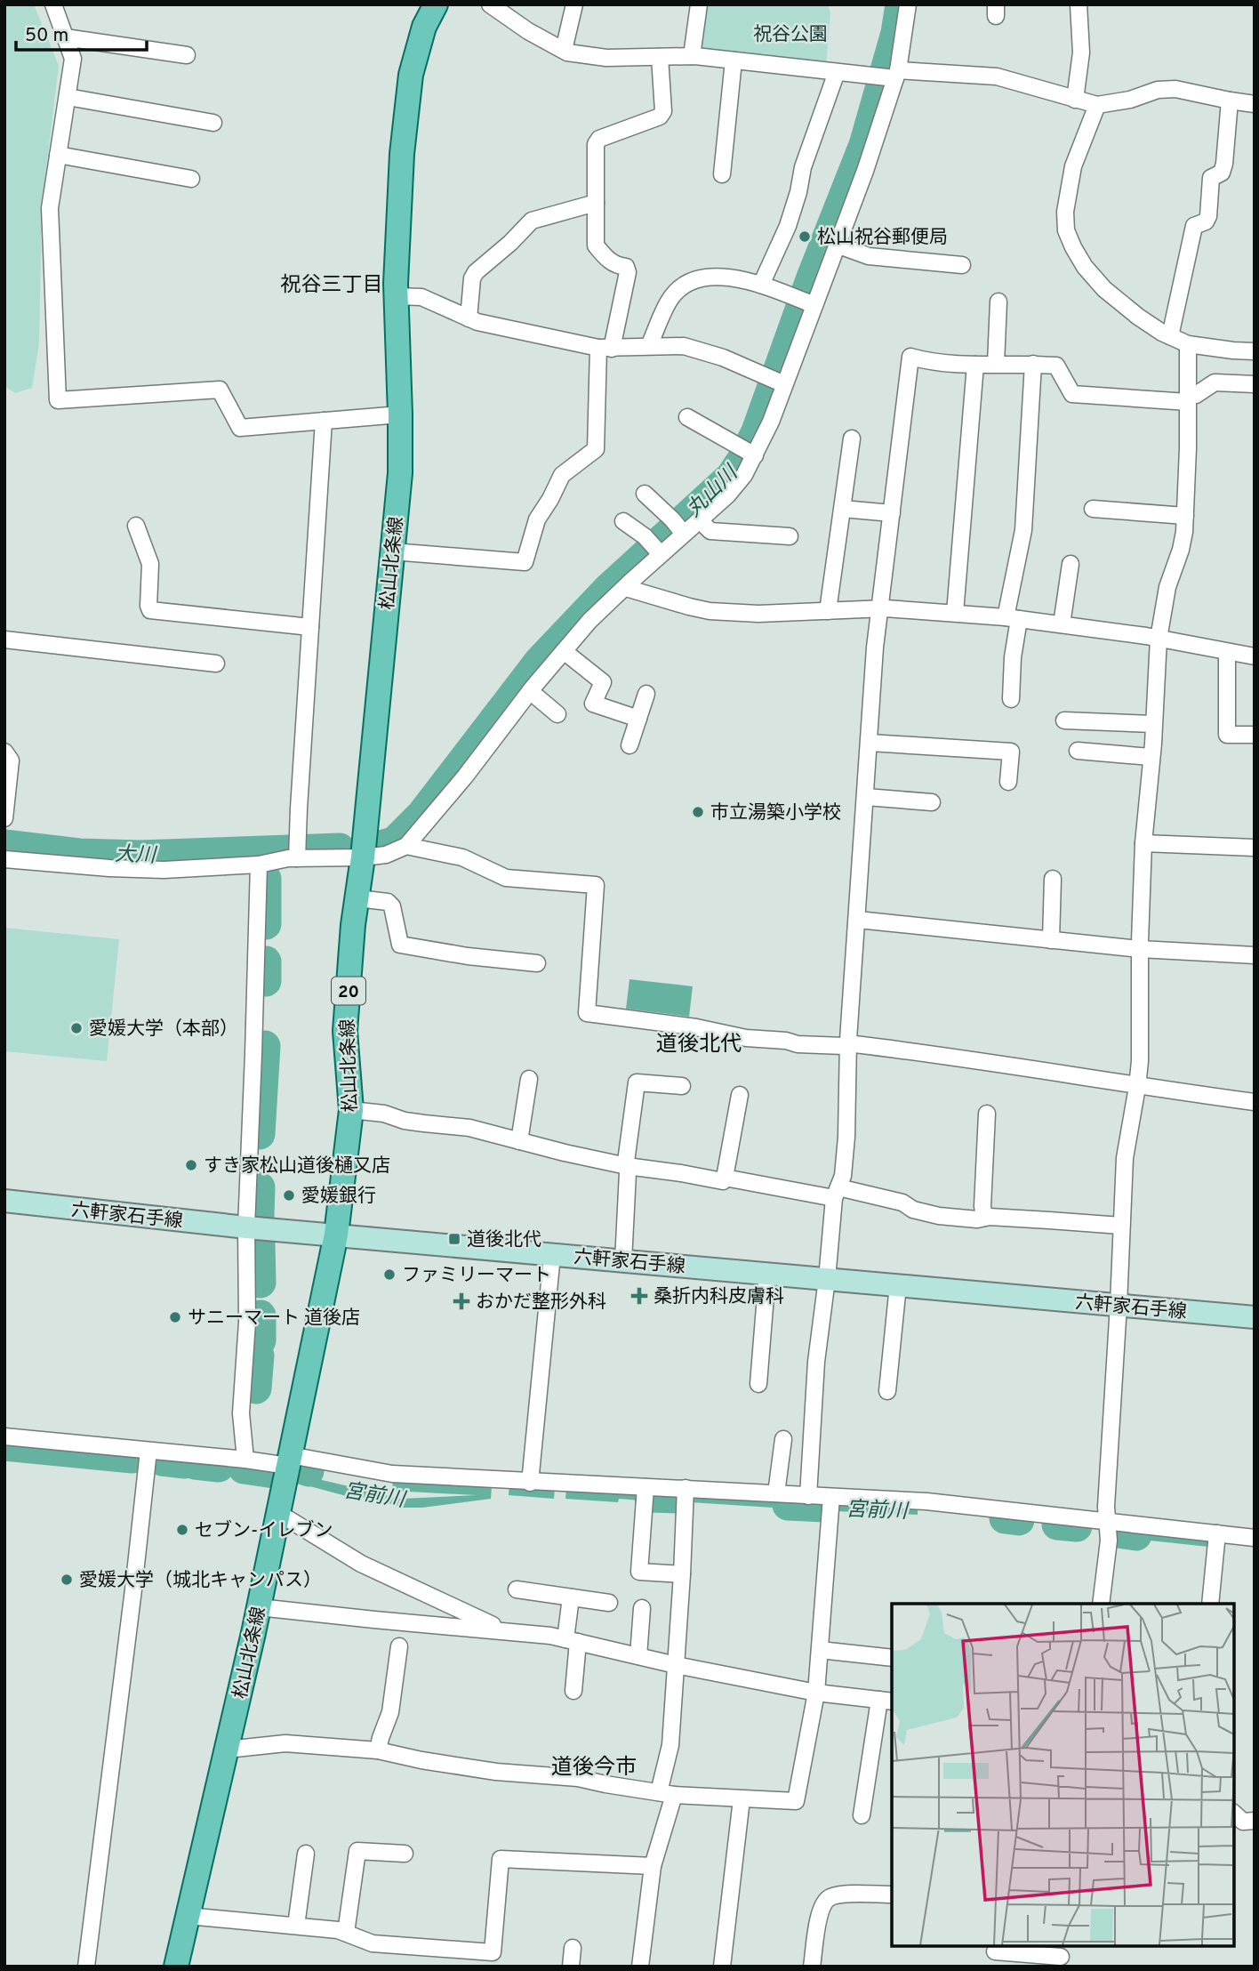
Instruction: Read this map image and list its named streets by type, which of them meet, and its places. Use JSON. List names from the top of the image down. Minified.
{"streets":{"main road":["松山北条線","20","六軒家石手線"]},"crossings":[["松山北条線","六軒家石手線"]],"districts":["祝谷三丁目","道後北代","道後今市"],"water":["丸山川","大川","宮前川"],"parks":["祝谷公園"],"places":{"other":["松山祝谷郵便局","市立湯築小学校","愛媛大学（本部）","すき家松山道後樋又店","愛媛銀行","ファミリーマート","サニーマート 道後店","セブン-イレブン","愛媛大学（城北キャンパス）"],"transit":["道後北代"],"health":["桑折内科皮膚科","おかだ整形外科"]},"scale_bar":"50 m"}
